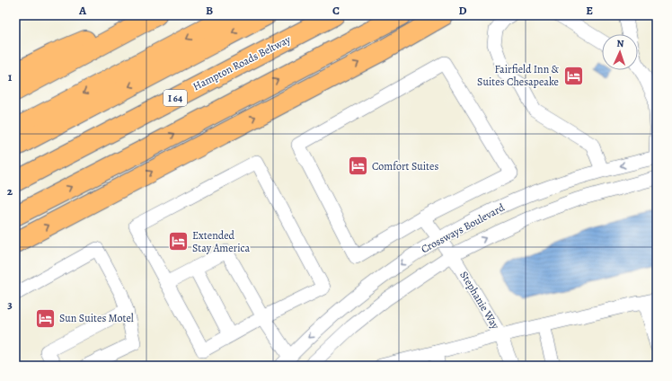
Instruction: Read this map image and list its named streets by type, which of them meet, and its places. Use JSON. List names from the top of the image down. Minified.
{"streets":{"highway":["Hampton Roads Beltway","I 64"],"street":["Crossways Boulevard","Stephanie Way"]},"crossings":[["Crossways Boulevard","Stephanie Way"]],"places":{"hotel":["Fairfield Inn & Suites Chesapeake","Comfort Suites","Extended Stay America","Sun Suites Motel"]},"north":"top","grid":{"columns":["A","B","C","D","E"],"rows":["1","2","3"]}}
